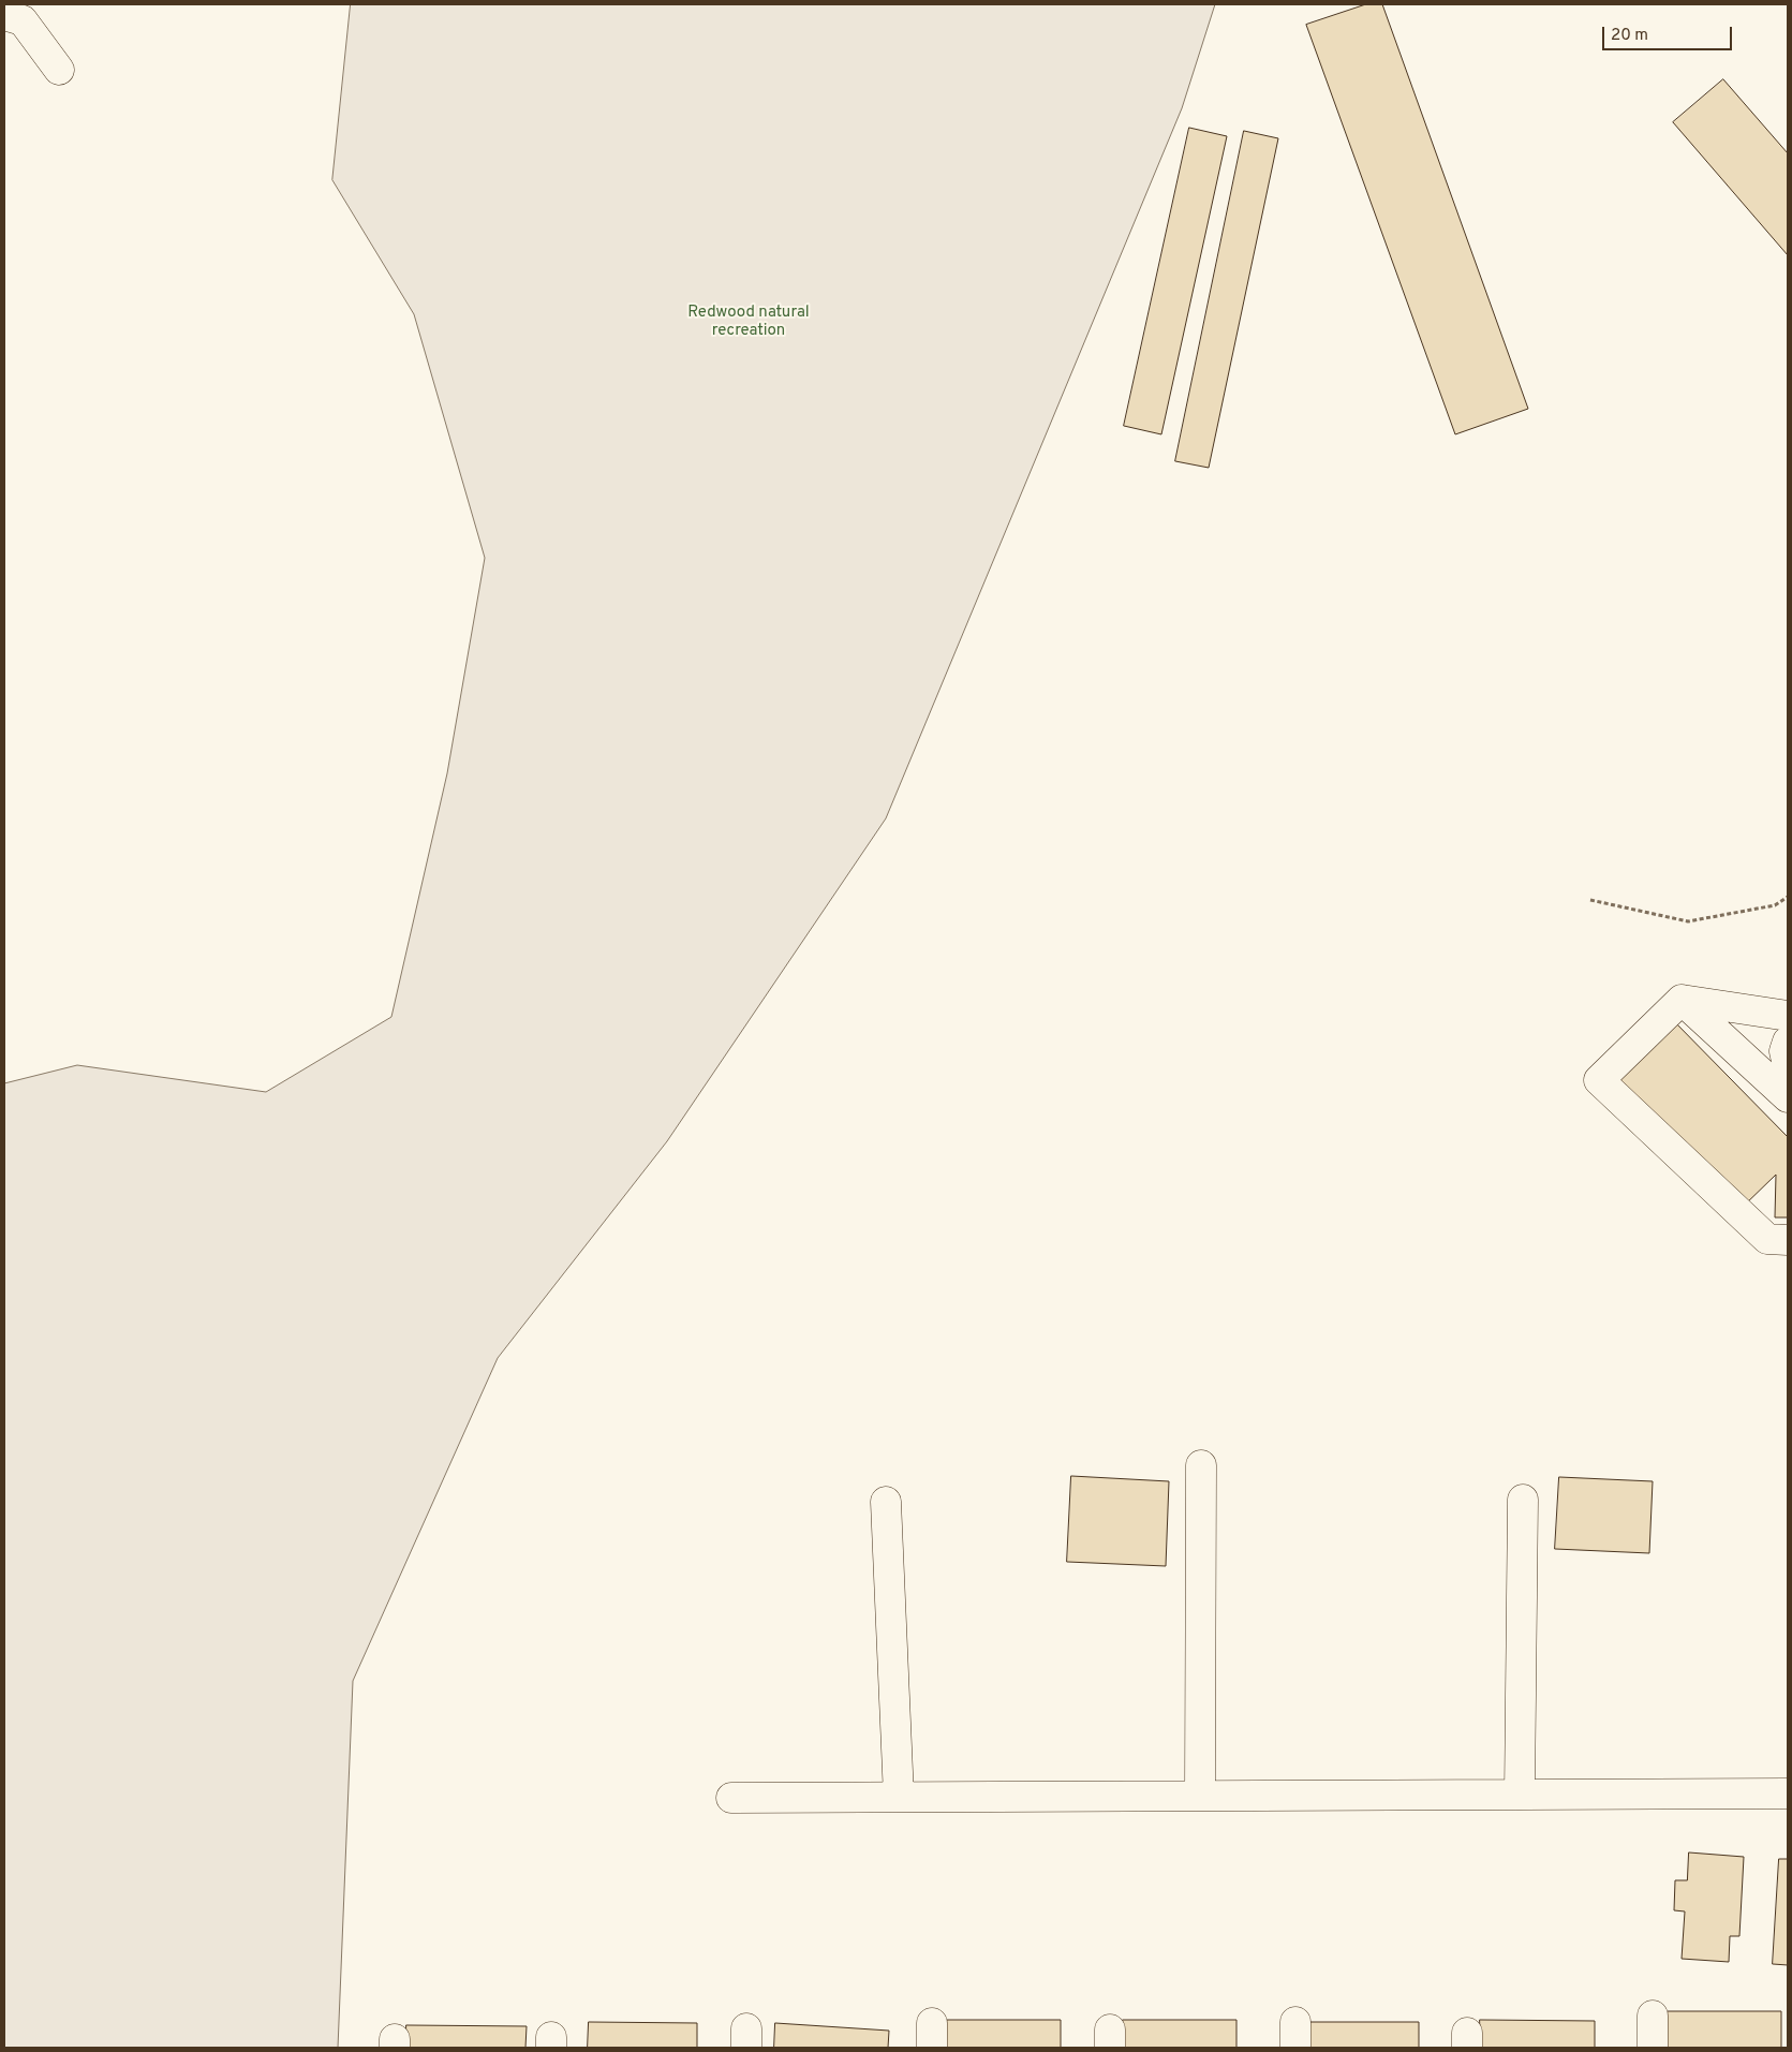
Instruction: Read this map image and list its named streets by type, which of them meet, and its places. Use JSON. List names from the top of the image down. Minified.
{"parks":["Redwood natural recreation"],"scale_bar":"20 m"}
